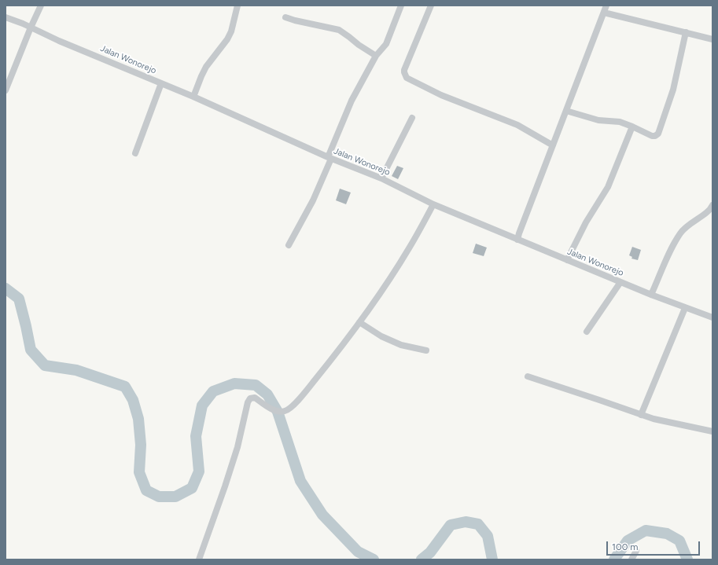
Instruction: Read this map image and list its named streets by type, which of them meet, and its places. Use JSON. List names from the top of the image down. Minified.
{"streets":{"street":["Jalan Wonorejo"]},"scale_bar":"100 m"}
